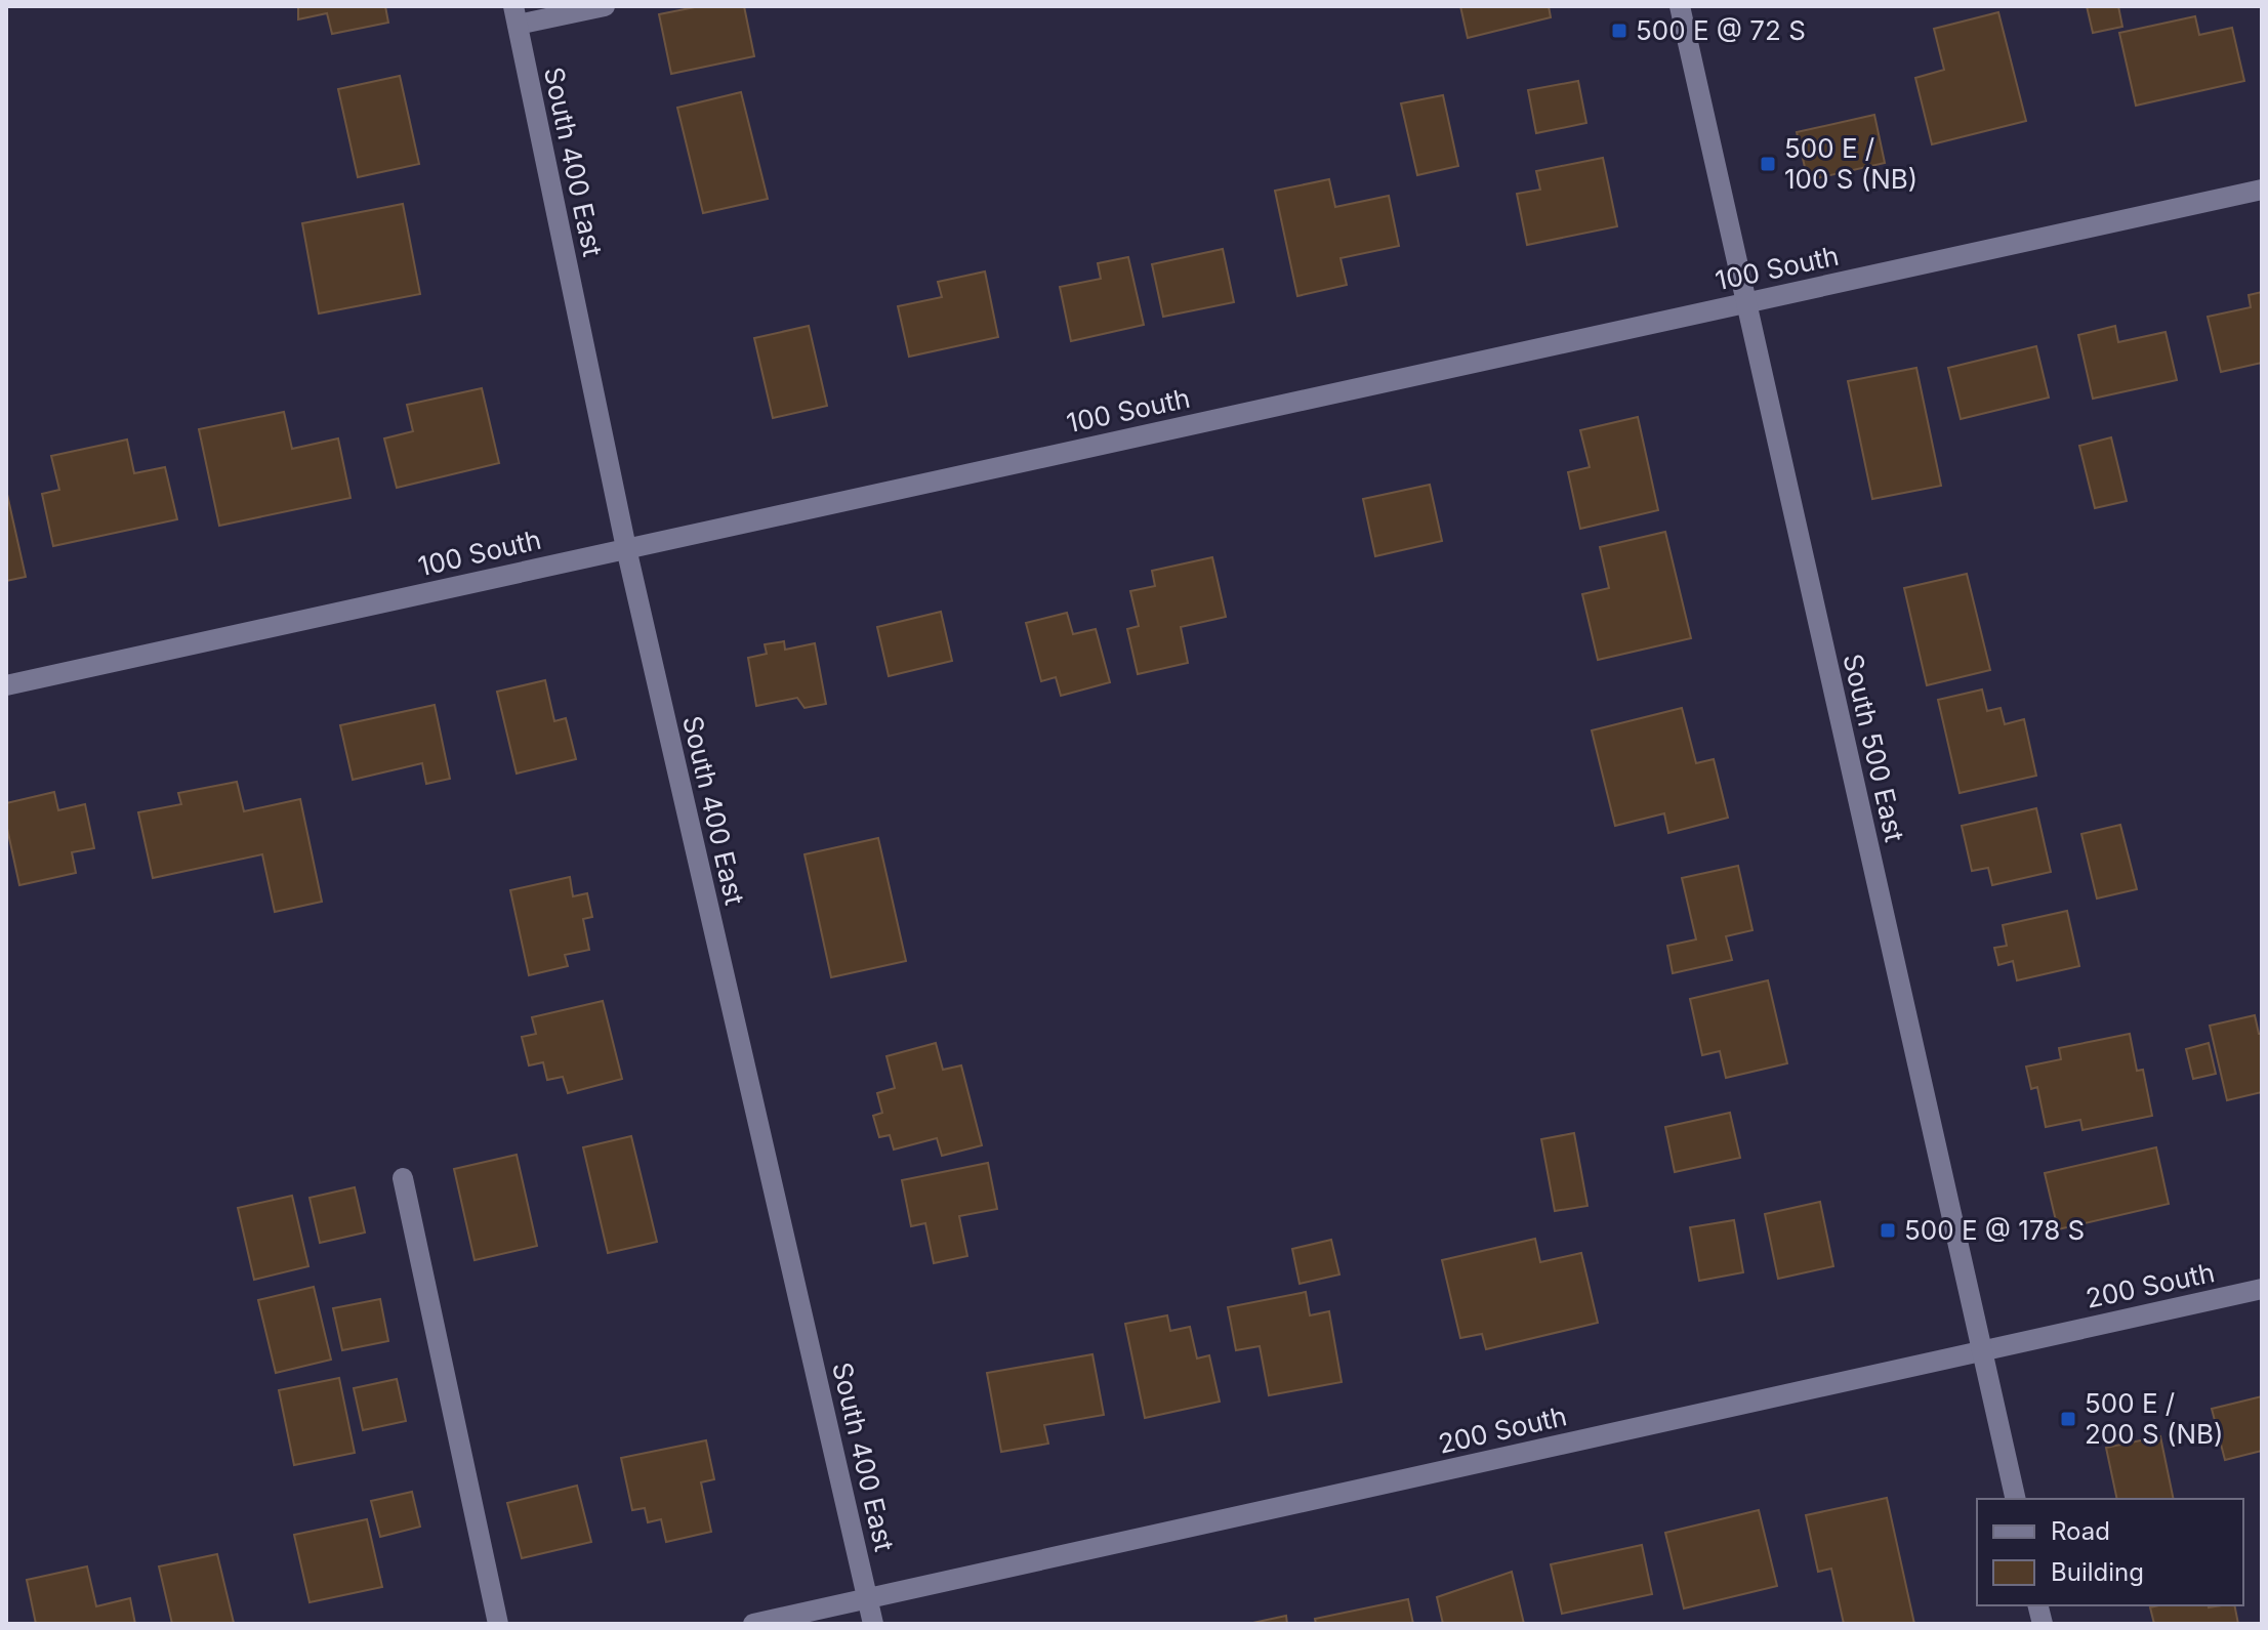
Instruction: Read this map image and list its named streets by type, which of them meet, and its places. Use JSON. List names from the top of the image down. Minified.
{"streets":{"street":["South 400 East","100 South","South 500 East","200 South"]},"crossings":[["South 400 East","100 South"],["South 400 East","200 South"],["100 South","South 500 East"],["South 500 East","200 South"]],"places":{"transit":["500 E @ 72 S","500 E / 100 S (NB)","500 E @ 178 S","500 E / 200 S (NB)"]},"legend":["Road","Building"]}
